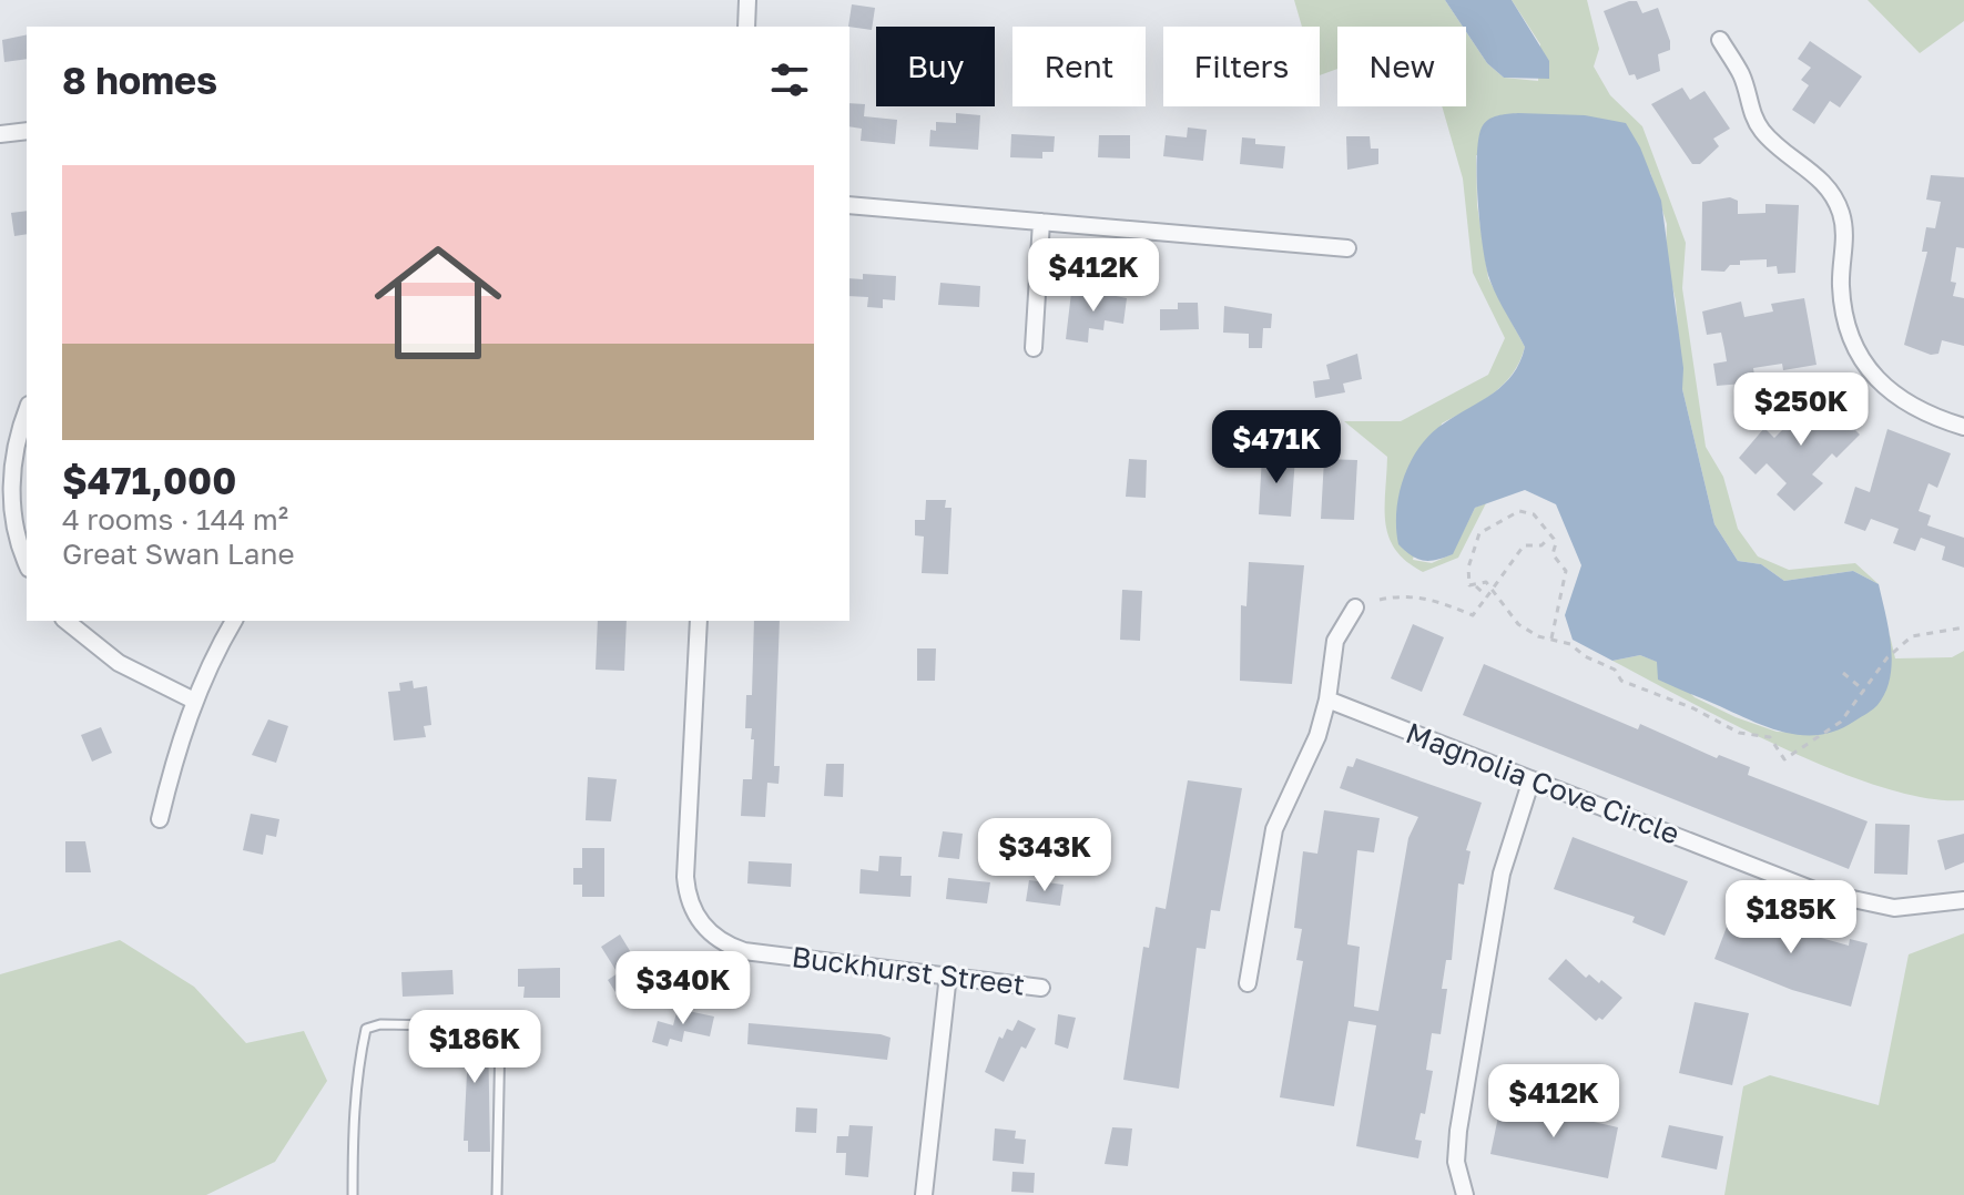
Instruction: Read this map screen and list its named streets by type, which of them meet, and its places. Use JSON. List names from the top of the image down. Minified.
{"streets":{"street":["Magnolia Cove Circle","Buckhurst Street"]},"page":{"chip":["Buy","Rent","Filters","New"],"heading":"8 homes","list":[{"name":"$471,000","note":"4 rooms · 144 m² · Great Swan Lane"}],"price":["$412K","$250K","$471K","$343K","$185K","$340K","$186K","$412K"]}}
